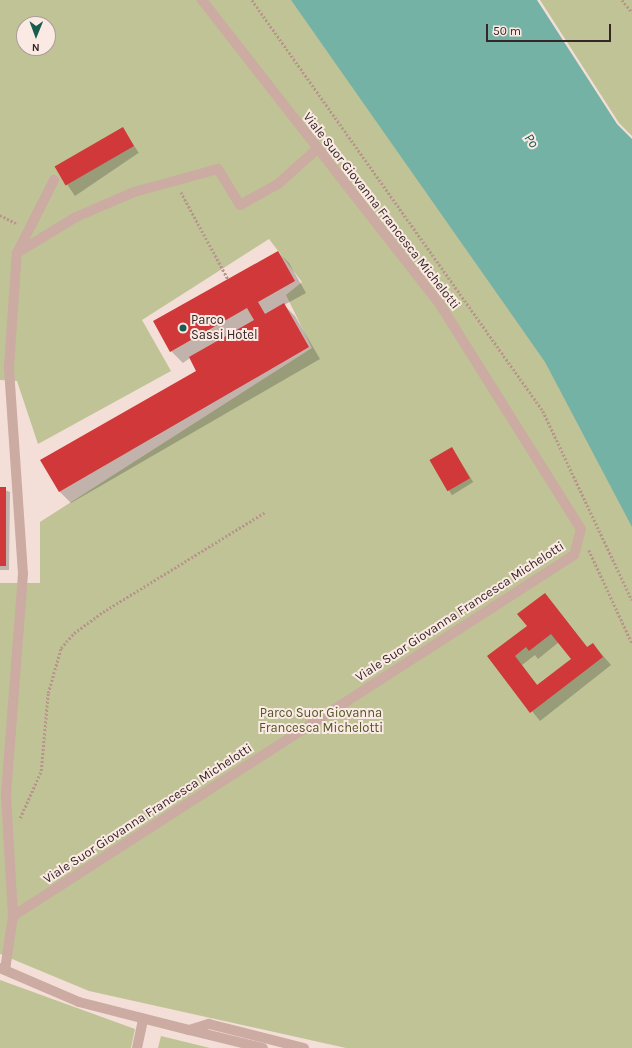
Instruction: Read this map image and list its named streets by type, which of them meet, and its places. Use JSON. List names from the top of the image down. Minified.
{"streets":{"street":["Viale Suor Giovanna Francesca Michelotti"]},"water":["Po"],"parks":["Parco Suor Giovanna Francesca Michelotti"],"places":["Parco Sassi Hotel"],"scale_bar":"50 m","north":"bottom"}
